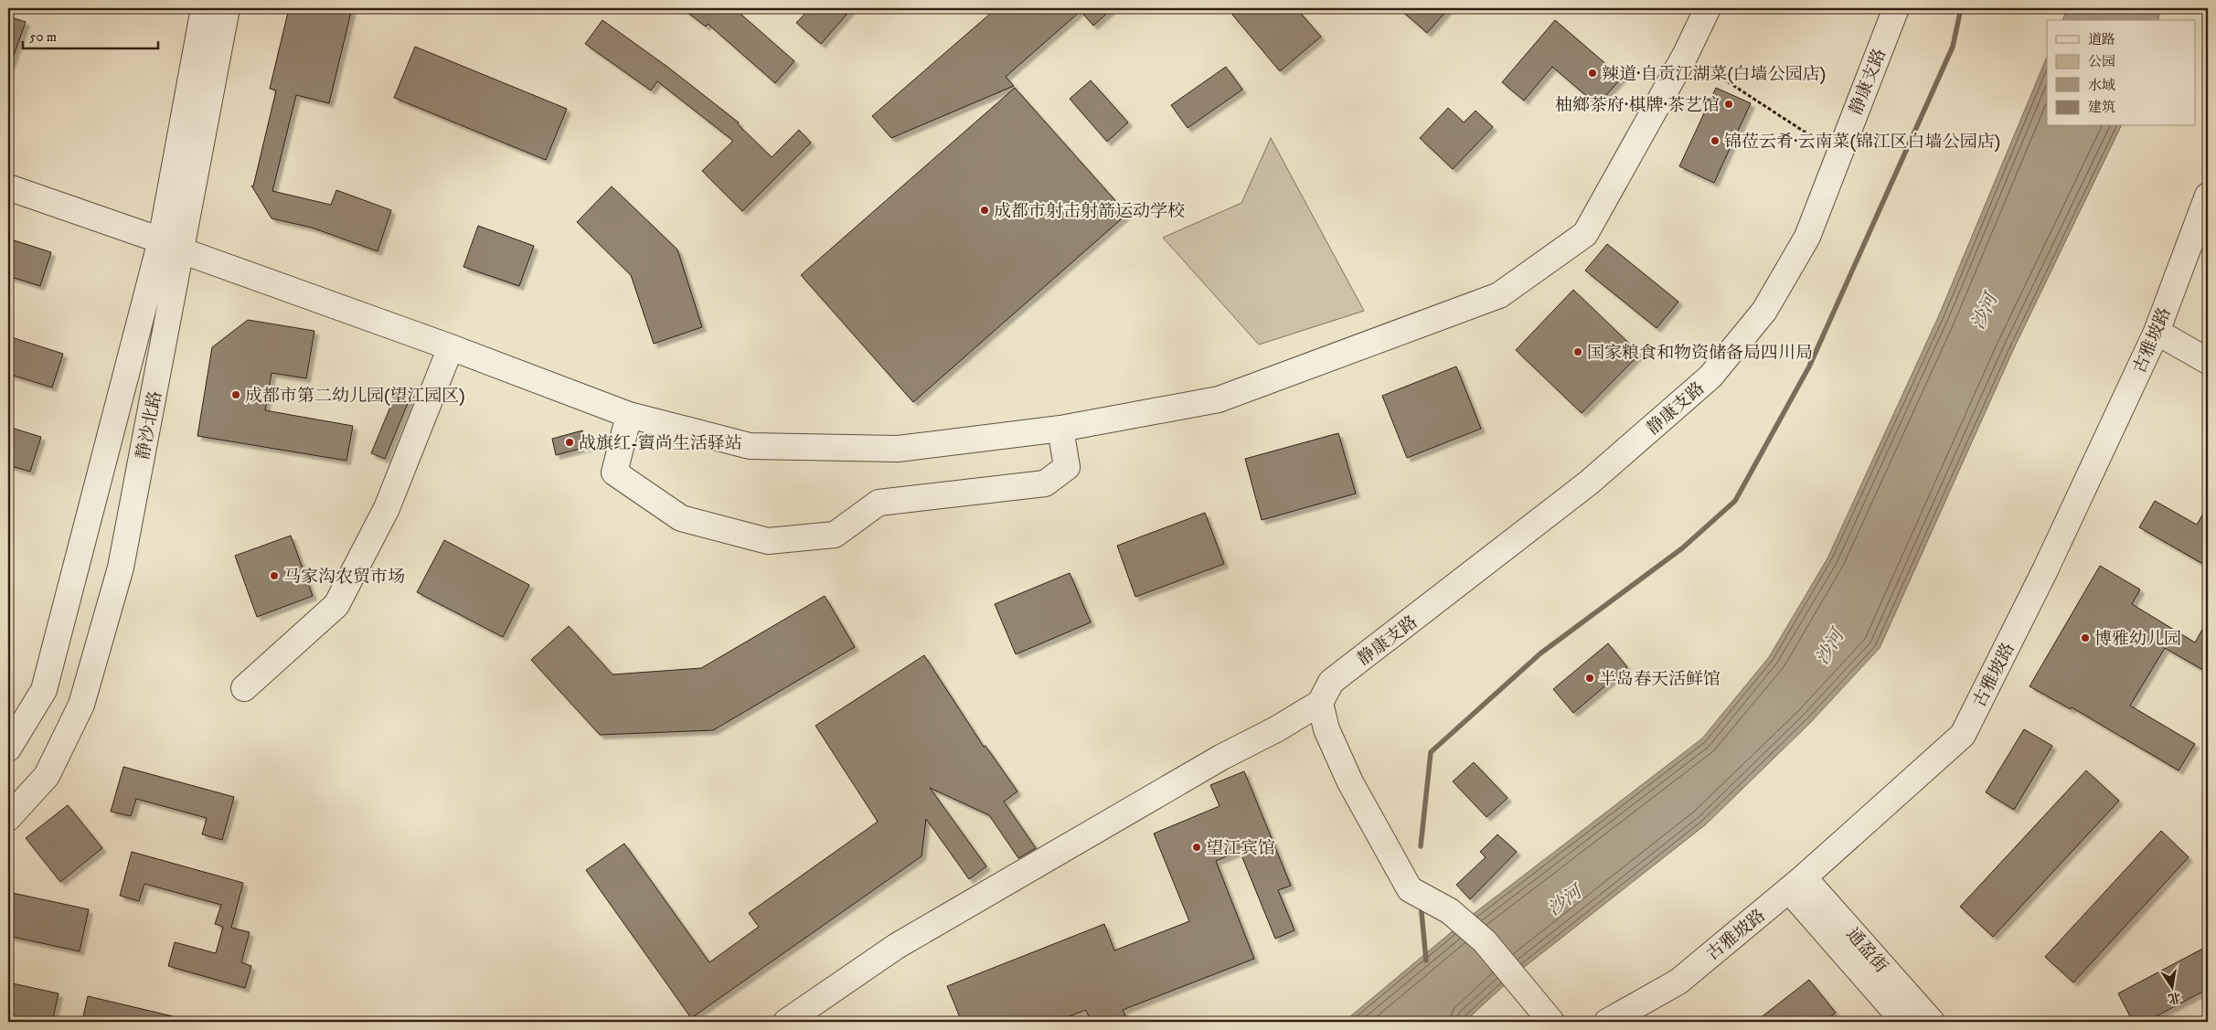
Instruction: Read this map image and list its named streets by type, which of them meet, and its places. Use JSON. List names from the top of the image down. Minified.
{"streets":{"street":["静康支路","古雅坡路","静沙北路","通盈街"]},"crossings":[["古雅坡路","通盈街"]],"water":["沙河"],"places":["辣道·自贡江湖菜(白墙公园店)","柚鄉茶府·棋牌·茶艺馆","锦莅云肴·云南菜(锦江区白墙公园店)","成都市射击射箭运动学校","国家粮食和物资储备局四川局","成都市第二幼儿园(望江园区)","战旗红-賨尚生活驿站","马家沟农贸市场","博雅幼儿园","半岛春天活鲜馆","望江宾馆"],"legend":["道路","公园","水域","建筑"],"scale_bar":"50 m","north":"bottom"}
